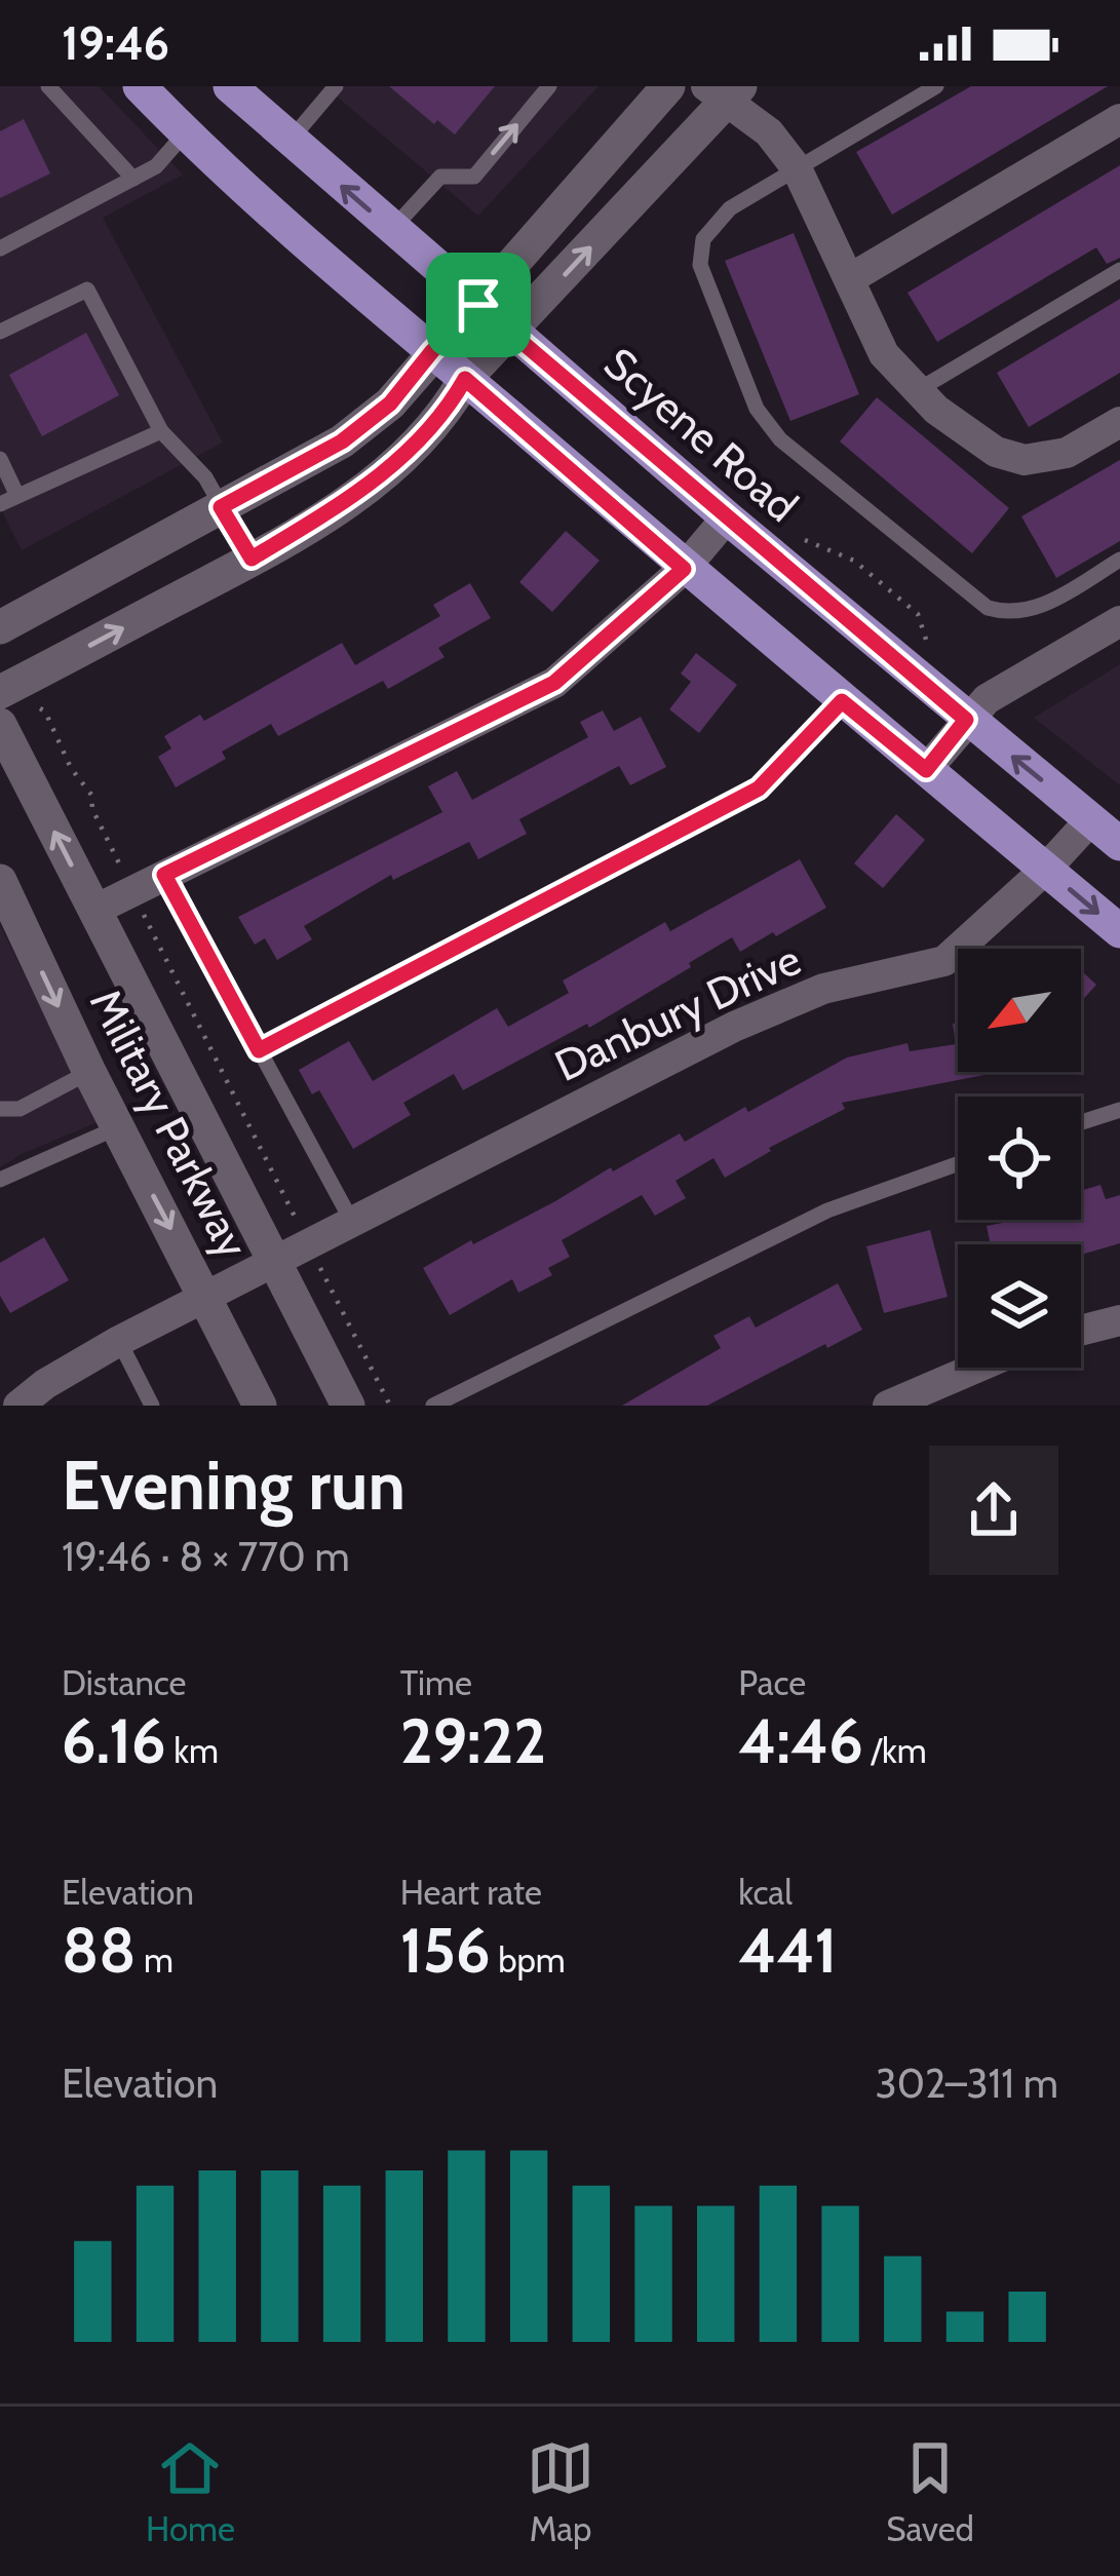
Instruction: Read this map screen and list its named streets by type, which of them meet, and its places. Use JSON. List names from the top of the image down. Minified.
{"streets":{"main road":["Scyene Road","Military Parkway"],"street":["Danbury Drive"]},"crossings":[["Scyene Road","Danbury Drive"],["Danbury Drive","Military Parkway"]],"north":"bottom left","page":{"status":"19:46","heading":["Evening run","19:46 · 8 × 770 m"],"stats":[["Distance","6.16 km"],["Time","29:22"],["Pace","4:46 /km"],["Elevation","88 m"],["Heart rate","156 bpm"],["kcal","441"]],"chart":["Elevation","302–311 m"],"tabs":["Home","Map","Saved"]}}
